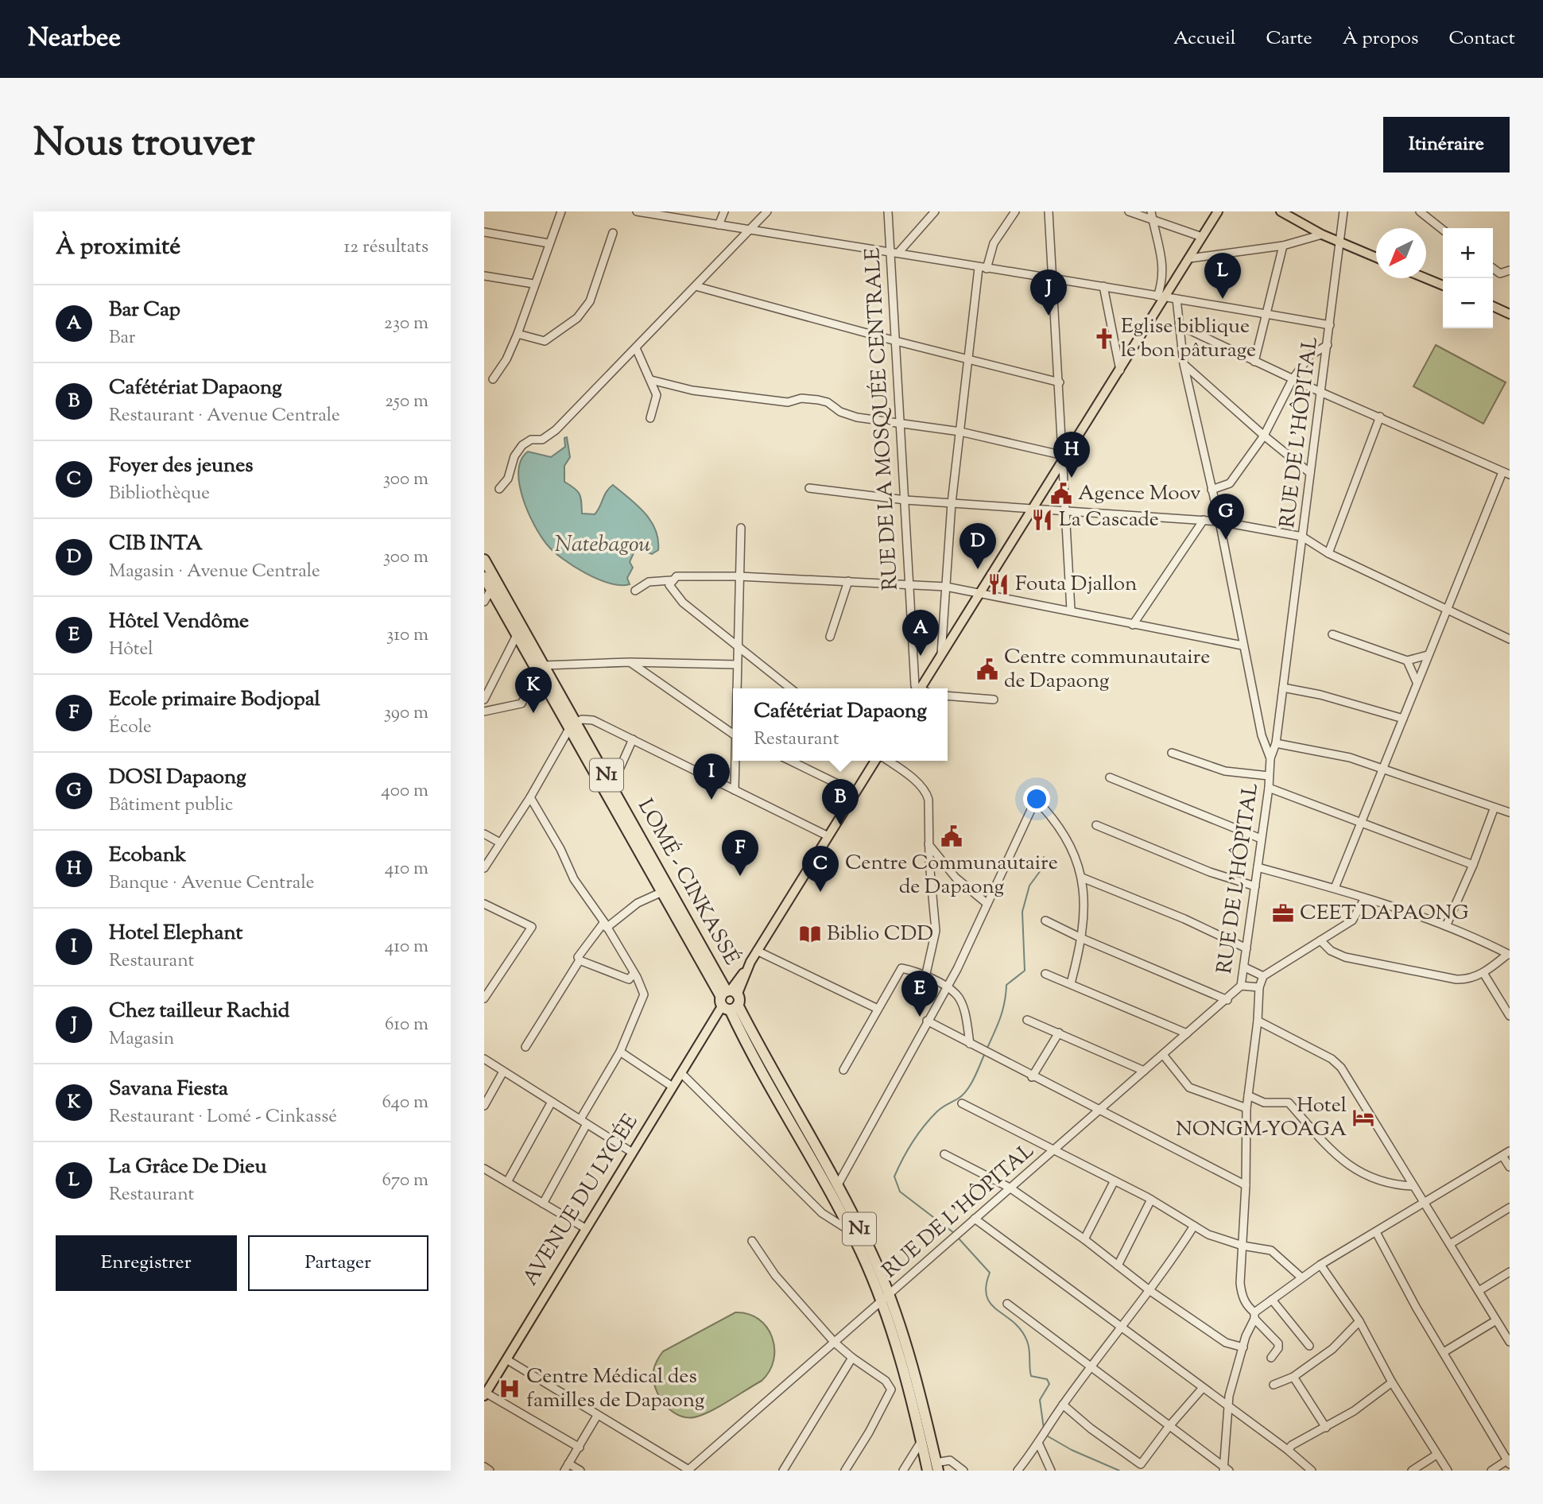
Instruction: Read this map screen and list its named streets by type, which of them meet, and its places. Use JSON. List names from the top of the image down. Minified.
{"streets":{"highway":["N1","LOMÉ - CINKASSÉ"],"main road":["AVENUE DU LYCÉE"],"street":["RUE DE LA MOSQUÉE CENTRALE","RUE DE L'HÔPITAL"]},"crossings":[["RUE DE L'HÔPITAL","N1"],["N1","LOMÉ - CINKASSÉ"],["N1","AVENUE DU LYCÉE"],["LOMÉ - CINKASSÉ","AVENUE DU LYCÉE"]],"water":["Natebagou"],"places":{"church":["Eglise biblique le bon pâturage"],"public building":["Agence Moov","Centre communautaire de Dapaong","Centre Communautaire de Dapaong"],"restaurant":["La Cascade","Fouta Djallon"],"office":["CEET DAPAONG"],"library":["Biblio CDD"],"hotel":["Hotel NONGM-YOAGA"],"hospital":["Centre Médical des familles de Dapaong"]},"north":"bottom left","page":{"header":"Nearbee","nav":["Accueil","Carte","À propos","Contact"],"title":"Nous trouver","buttons":["Itinéraire",["Enregistrer","Partager"]],"heading":["À proximité","12 résultats"],"map_buttons":["+","−"],"pins":["L","J","H","G","D","A","K","I","B","F","C","E"],"list":[{"mark":"A","name":"Bar Cap","note":"Bar","value":"230 m"},{"mark":"B","name":"Cafétériat Dapaong","note":"Restaurant · Avenue Centrale","value":"250 m"},{"mark":"C","name":"Foyer des jeunes","note":"Bibliothèque","value":"300 m"},{"mark":"D","name":"CIB INTA","note":"Magasin · Avenue Centrale","value":"300 m"},{"mark":"E","name":"Hôtel Vendôme","note":"Hôtel","value":"310 m"},{"mark":"F","name":"Ecole primaire Bodjopal","note":"École","value":"390 m"},{"mark":"G","name":"DOSI Dapaong","note":"Bâtiment public","value":"400 m"},{"mark":"H","name":"Ecobank","note":"Banque · Avenue Centrale","value":"410 m"},{"mark":"I","name":"Hotel Elephant","note":"Restaurant","value":"410 m"},{"mark":"J","name":"Chez tailleur Rachid","note":"Magasin","value":"610 m"},{"mark":"K","name":"Savana Fiesta","note":"Restaurant · Lomé - Cinkassé","value":"640 m"},{"mark":"L","name":"La Grâce De Dieu","note":"Restaurant","value":"670 m"}],"popup":["Cafétériat Dapaong","Restaurant"]}}
